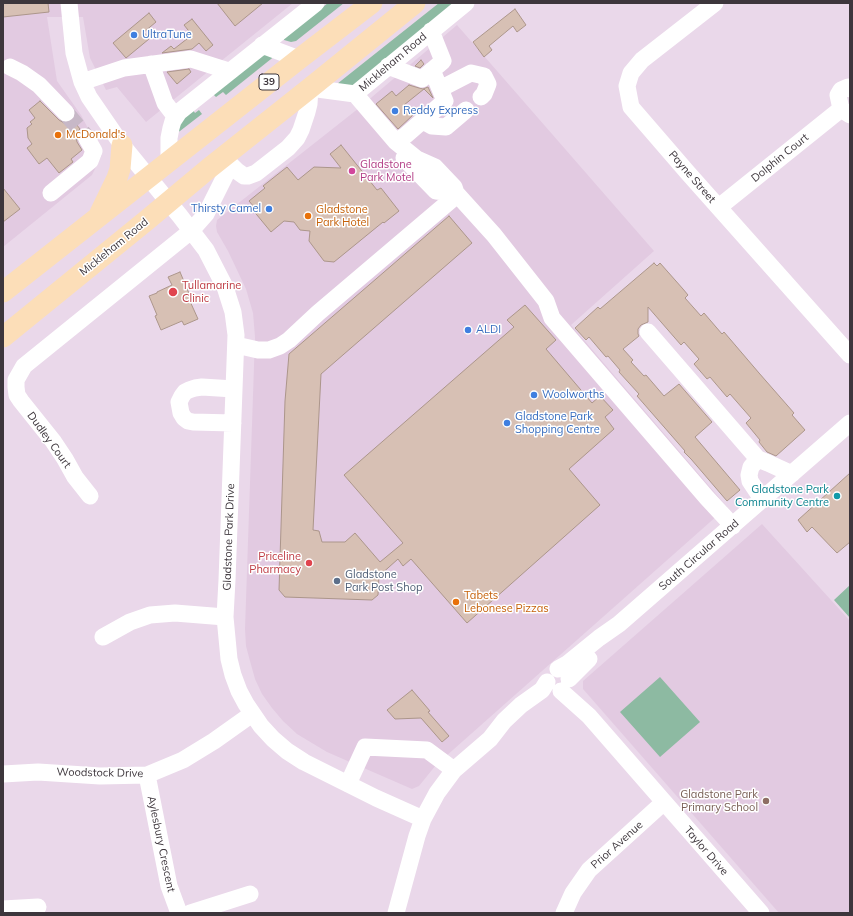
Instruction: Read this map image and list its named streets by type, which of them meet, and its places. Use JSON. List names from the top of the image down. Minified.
{"streets":{"main road":["Mickleham Road","39"],"street":["Dolphin Court","Payne Street","Dudley Court","Gladstone Park Drive","South Circular Road","Woodstock Drive","Aylesbury Crescent","Prior Avenue","Taylor Drive"]},"crossings":[["Mickleham Road","Gladstone Park Drive"],["39","Gladstone Park Drive"],["Dolphin Court","Payne Street"],["Dudley Court","Gladstone Park Drive"],["Gladstone Park Drive","South Circular Road"],["Gladstone Park Drive","Woodstock Drive"],["South Circular Road","Taylor Drive"],["Woodstock Drive","Aylesbury Crescent"],["Prior Avenue","Taylor Drive"]],"places":["UltraTune","Reddy Express","McDonald's","Gladstone Park Motel","Thirsty Camel","Gladstone Park Hotel","Tullamarine Clinic","ALDI","Woolworths","Gladstone Park Shopping Centre","Gladstone Park Community Centre","Priceline Pharmacy","Gladstone Park Post Shop","Tabets Lebonese Pizzas","Gladstone Park Primary School"]}
